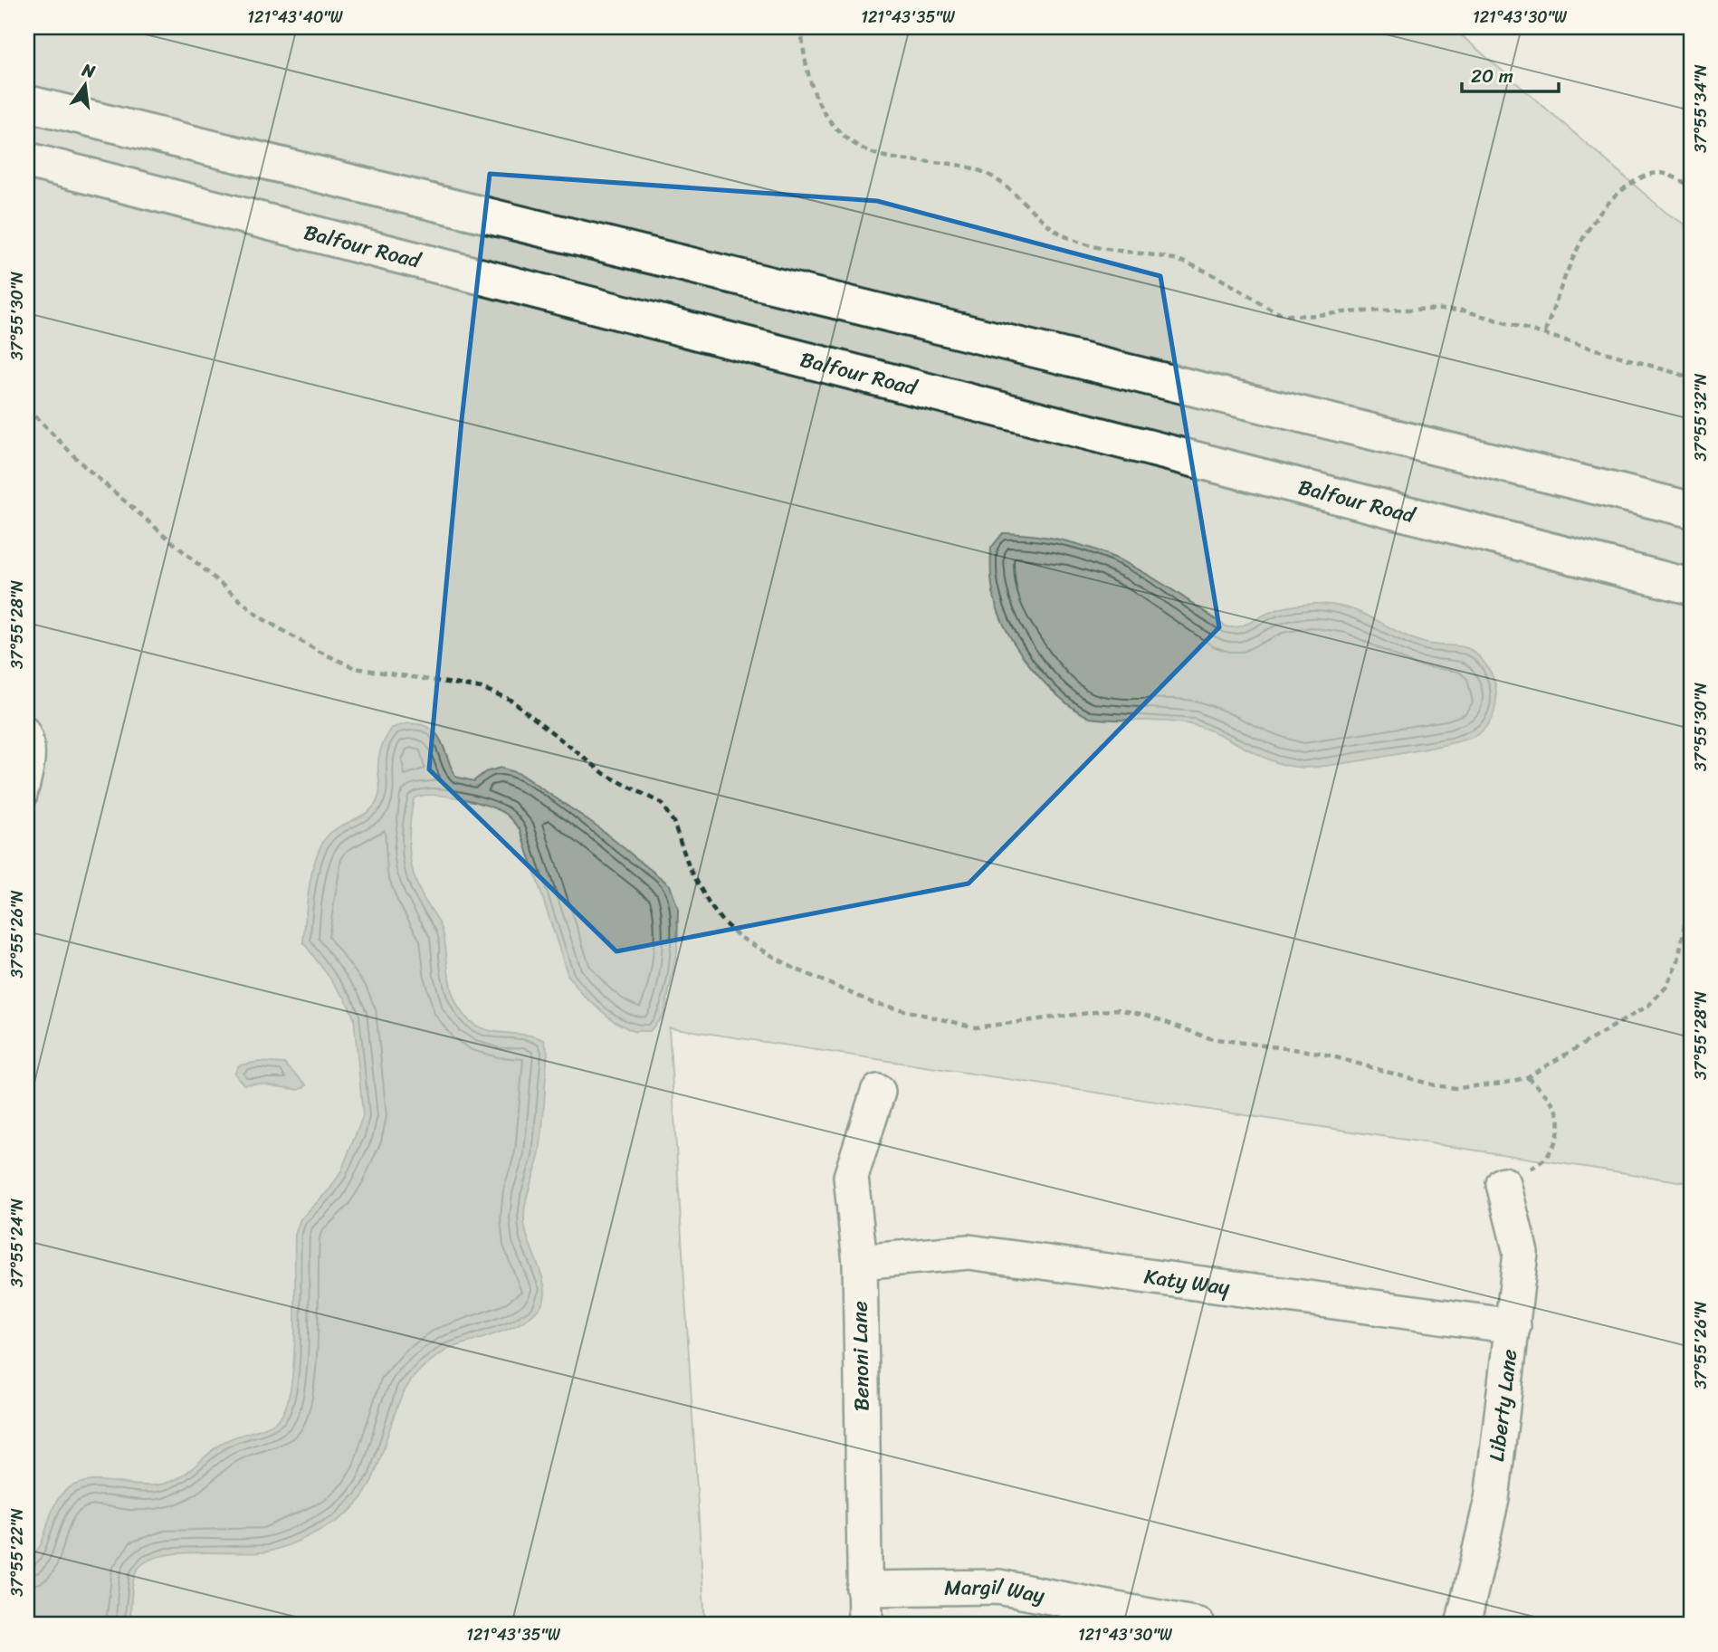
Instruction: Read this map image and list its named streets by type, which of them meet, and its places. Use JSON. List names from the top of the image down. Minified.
{"streets":{"main road":["Balfour Road"],"street":["Katy Way","Benoni Lane","Liberty Lane","Margil Way"]},"crossings":[["Katy Way","Benoni Lane"],["Katy Way","Liberty Lane"],["Benoni Lane","Margil Way"]],"scale_bar":"20 m","north":"top","coordinates":["121°43'40\"W","121°43'35\"W","121°43'30\"W","37°55'34\"N","37°55'30\"N","37°55'32\"N","37°55'28\"N","37°55'26\"N","37°55'24\"N","37°55'22\"N"]}
